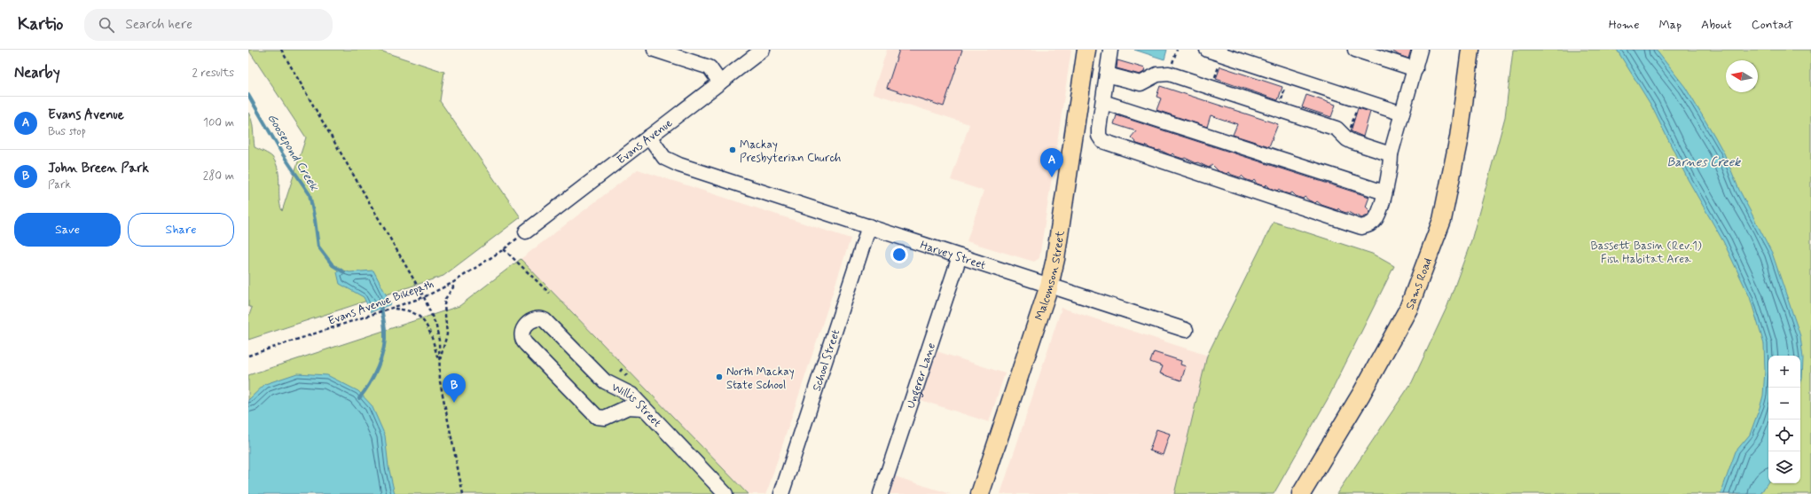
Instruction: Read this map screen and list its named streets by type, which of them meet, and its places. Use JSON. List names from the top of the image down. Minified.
{"streets":{"main road":["Malcomson Street","Sams Road"],"street":["Evans Avenue","Harvey Street","School Street","Ungerer Lane","Willis Street"],"path":["Evans Avenue Bikepath"]},"crossings":[["Evans Avenue","Harvey Street"],["Evans Avenue","Evans Avenue Bikepath"],["Harvey Street","Malcomson Street"],["Harvey Street","School Street"],["Harvey Street","Ungerer Lane"]],"water":["Goosepond Creek","Barnes Creek"],"parks":["Bassett Basin (Rev.1) Fish Habitat Area"],"places":["Mackay Presbyterian Church","North Mackay State School"],"north":"left","page":{"header":"Kartio","search":"Search here","nav":["Home","Map","About","Contact"],"heading":["Nearby","2 results"],"list":[{"mark":"A","name":"Evans Avenue","note":"Bus stop","value":"100 m"},{"mark":"B","name":"John Breen Park","note":"Park","value":"280 m"}],"pins":["A","B"],"buttons":["Save","Share"],"map_buttons":["+","−"]}}
